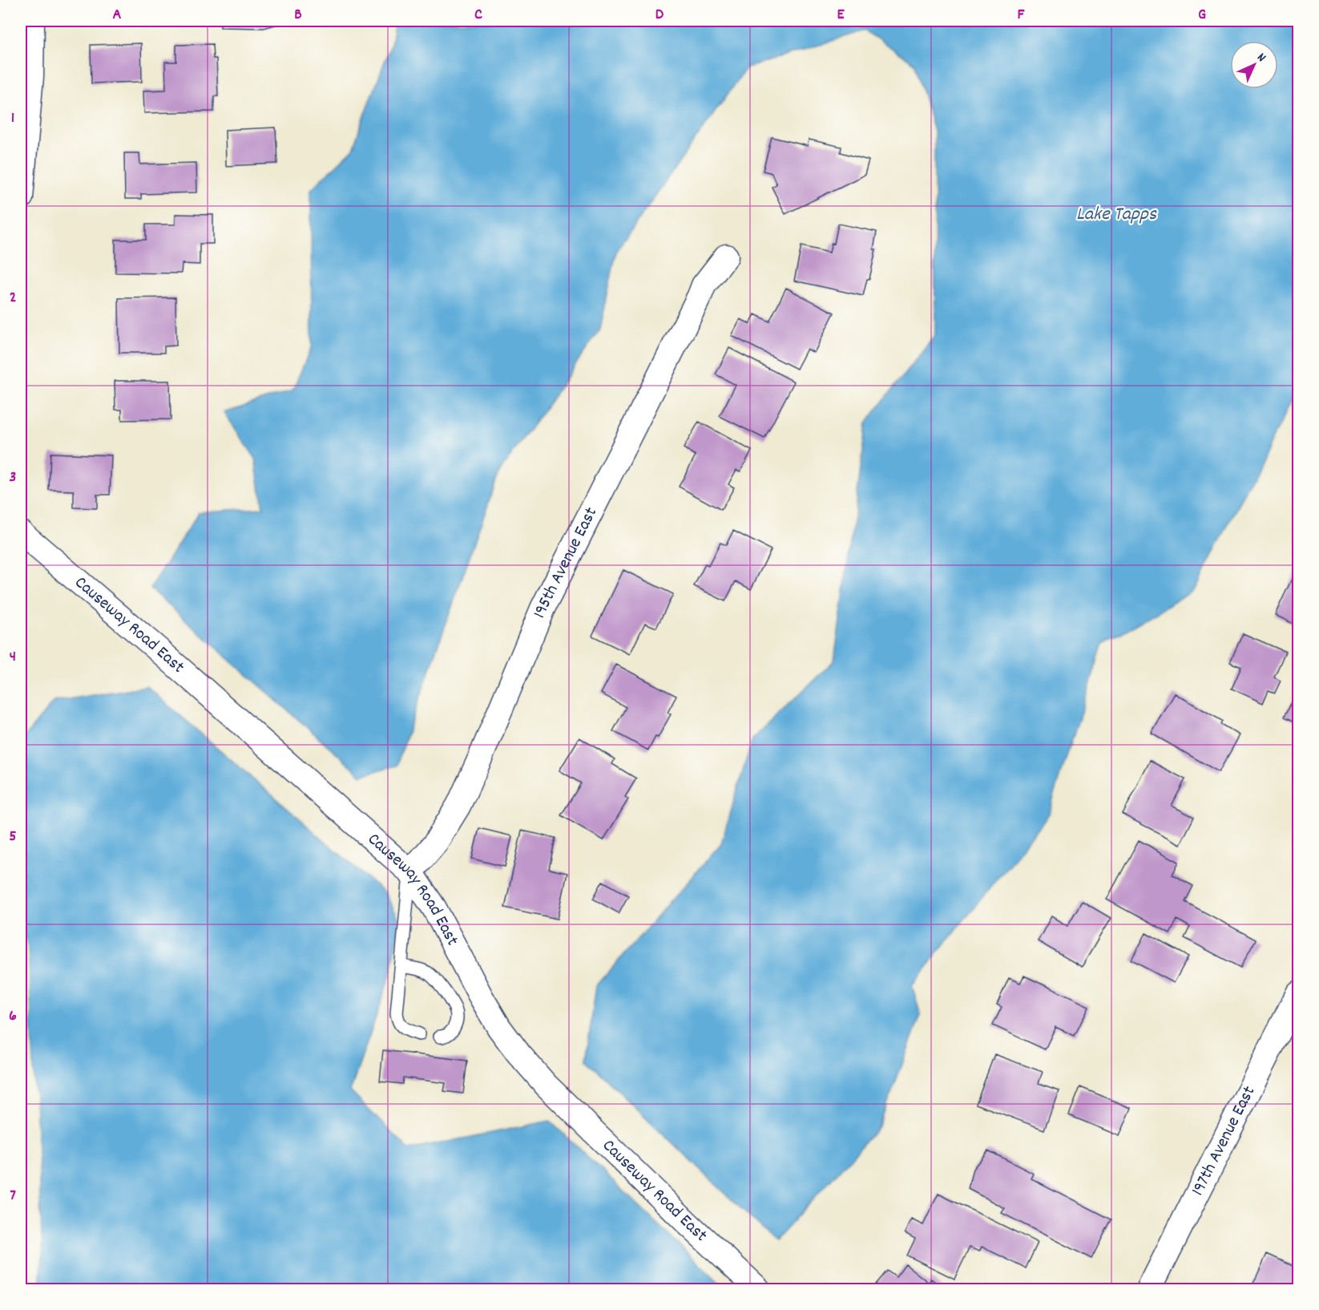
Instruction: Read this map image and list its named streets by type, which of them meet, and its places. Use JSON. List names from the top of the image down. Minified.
{"streets":{"street":["195th Avenue East","Causeway Road East","197th Avenue East"]},"crossings":[["195th Avenue East","Causeway Road East"]],"water":["Lake Tapps"],"north":"top right","grid":{"columns":["A","B","C","D","E","F","G"],"rows":["1","2","3","4","5","6","7"]}}
